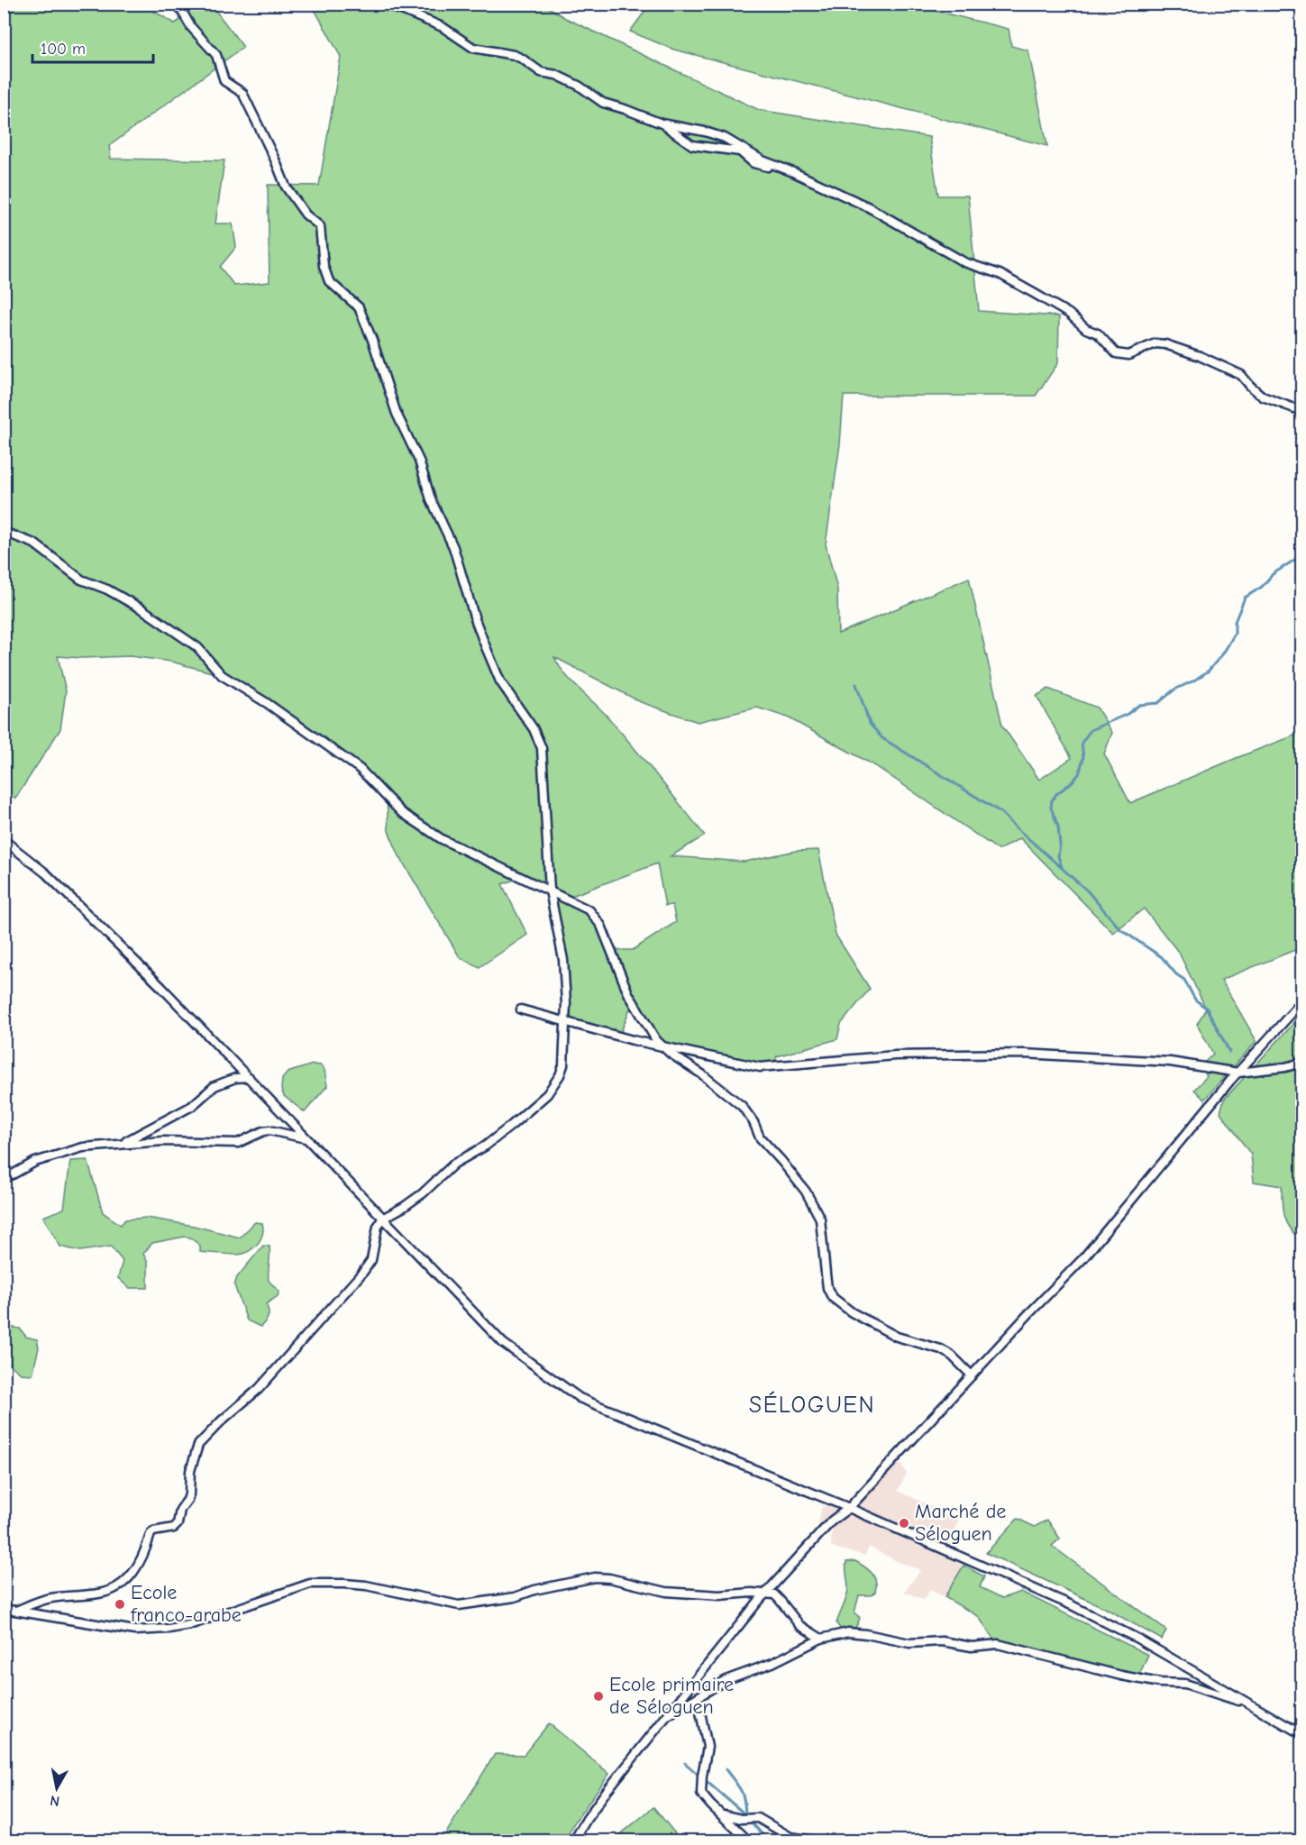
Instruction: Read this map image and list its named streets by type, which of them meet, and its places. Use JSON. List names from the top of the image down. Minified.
{"districts":["SÉLOGUEN"],"places":["Marché de Séloguen","Ecole franco-arabe","Ecole primaire de Séloguen"],"scale_bar":"100 m","north":"bottom"}
